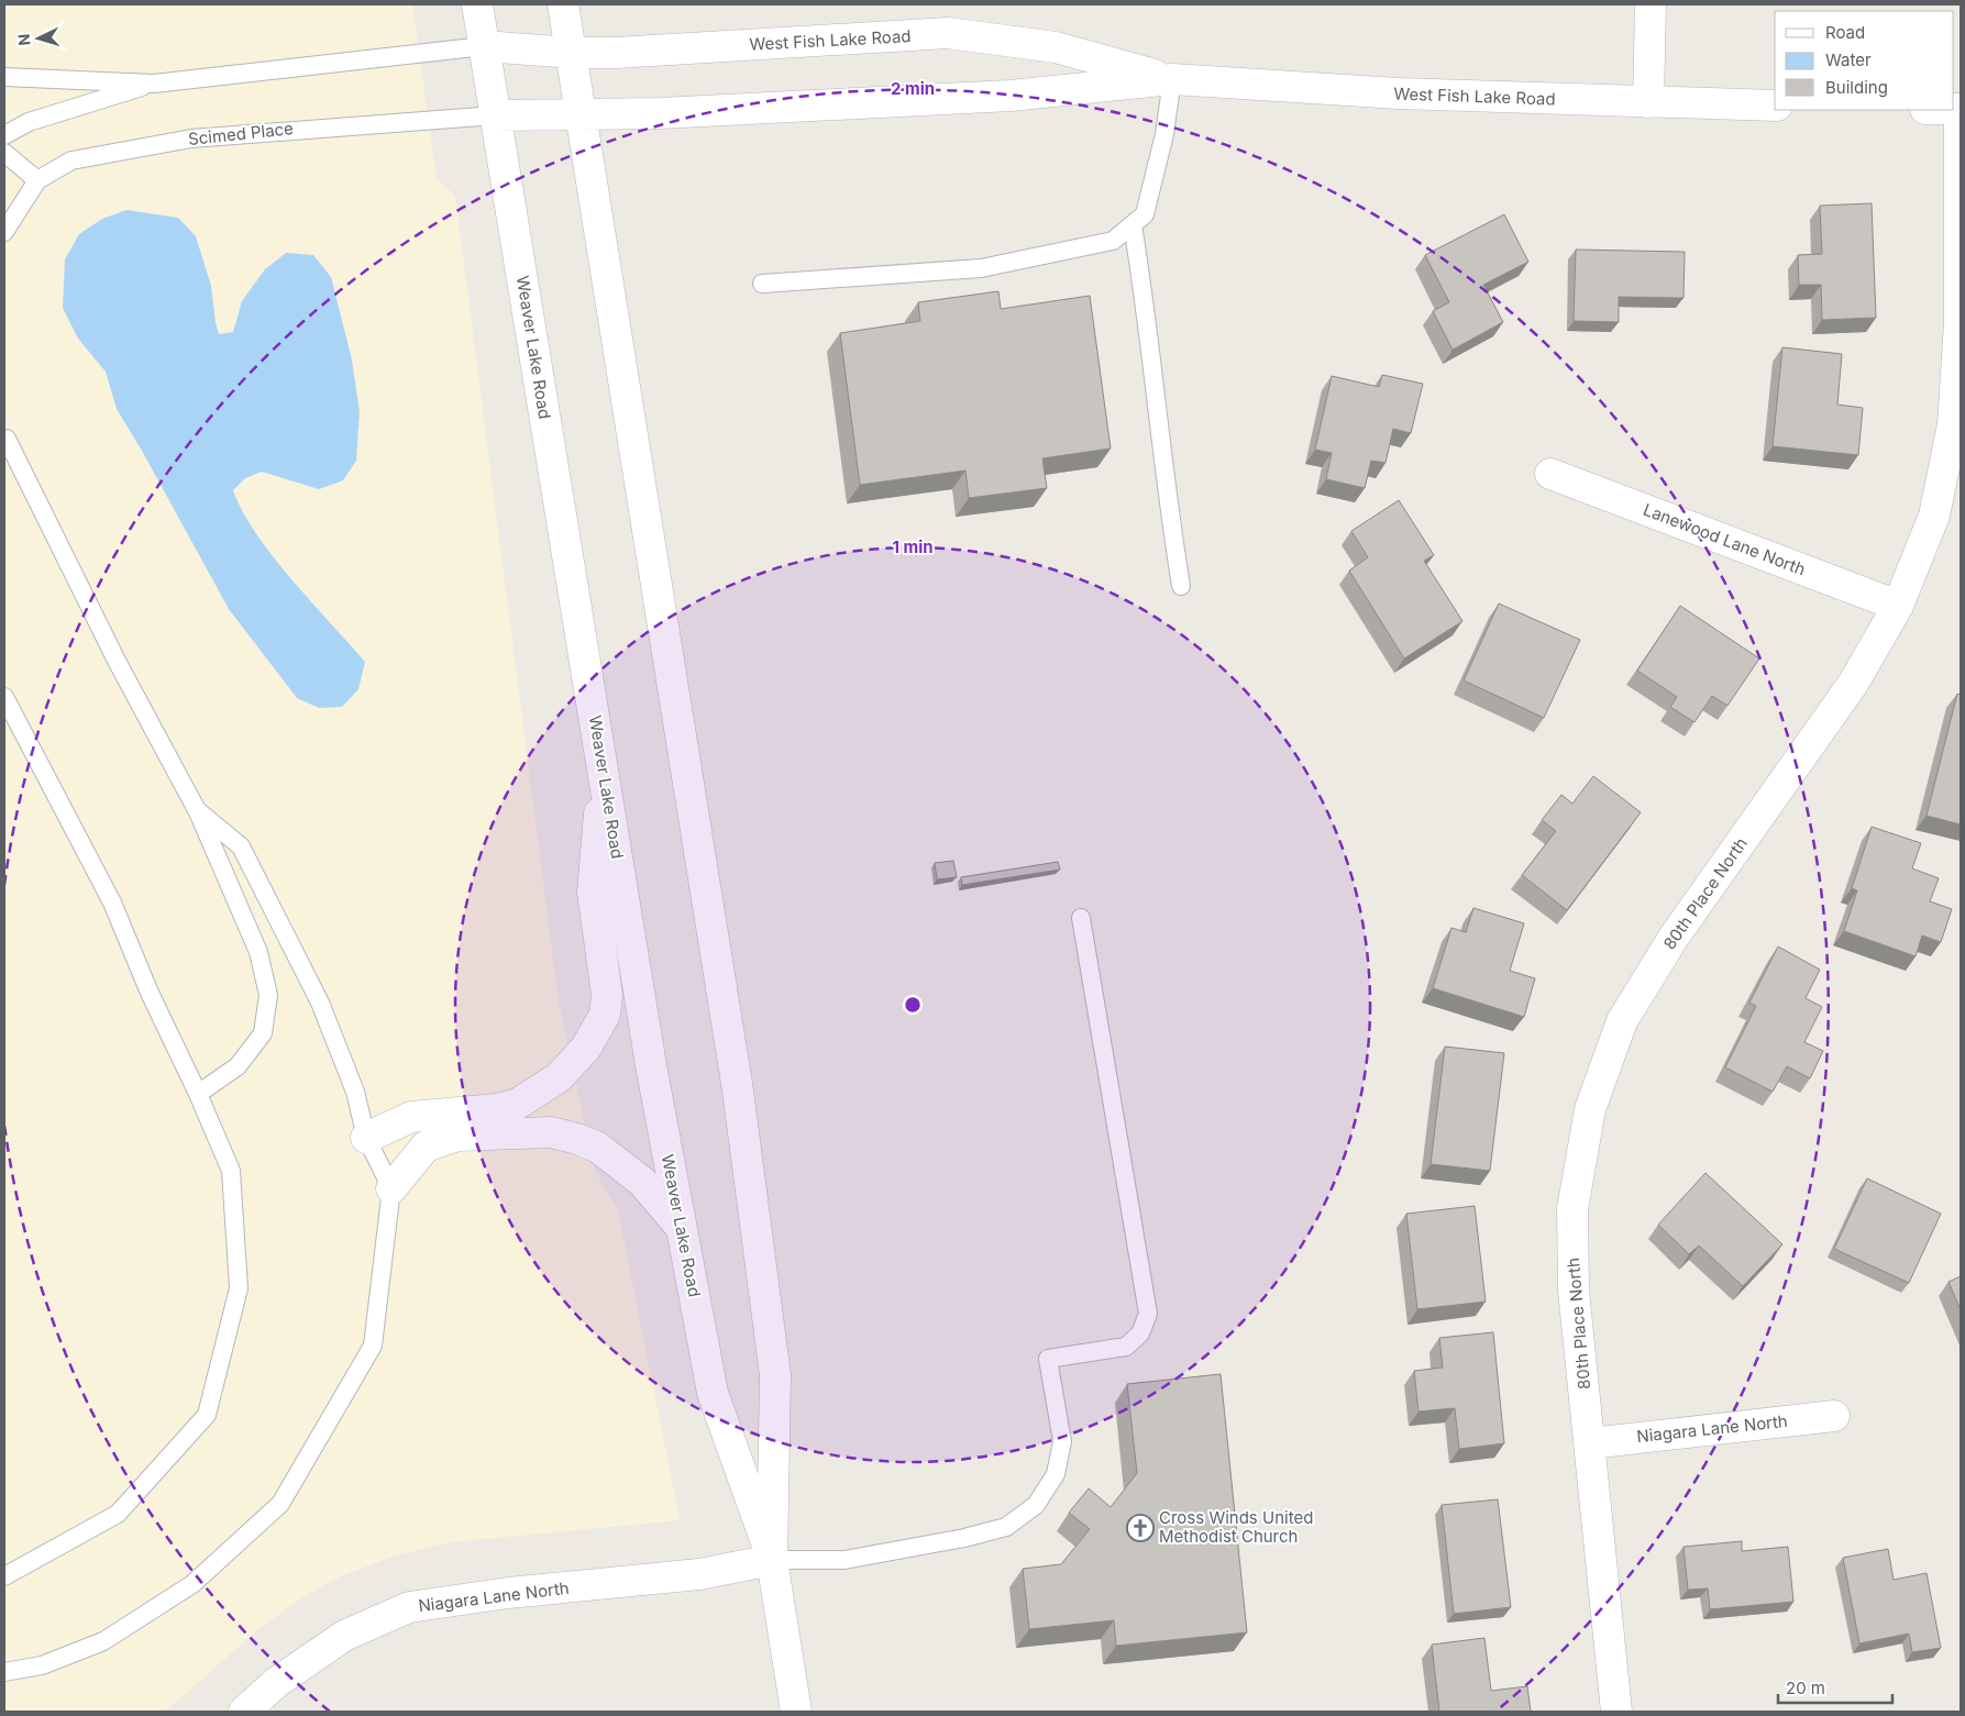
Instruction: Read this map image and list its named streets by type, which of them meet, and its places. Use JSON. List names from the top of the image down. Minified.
{"streets":{"street":["West Fish Lake Road","Weaver Lake Road","Lanewood Lane North","80th Place North","Niagara Lane North"],"lane":["Scimed Place"]},"crossings":[["West Fish Lake Road","Scimed Place"],["West Fish Lake Road","Weaver Lake Road"],["Scimed Place","Weaver Lake Road"],["Weaver Lake Road","Niagara Lane North"],["Lanewood Lane North","80th Place North"],["80th Place North","Niagara Lane North"]],"places":{"church":["Cross Winds United Methodist Church"]},"legend":["Road","Water","Building"],"scale_bar":"20 m","north":"left","rings":["2 min","1 min"]}
